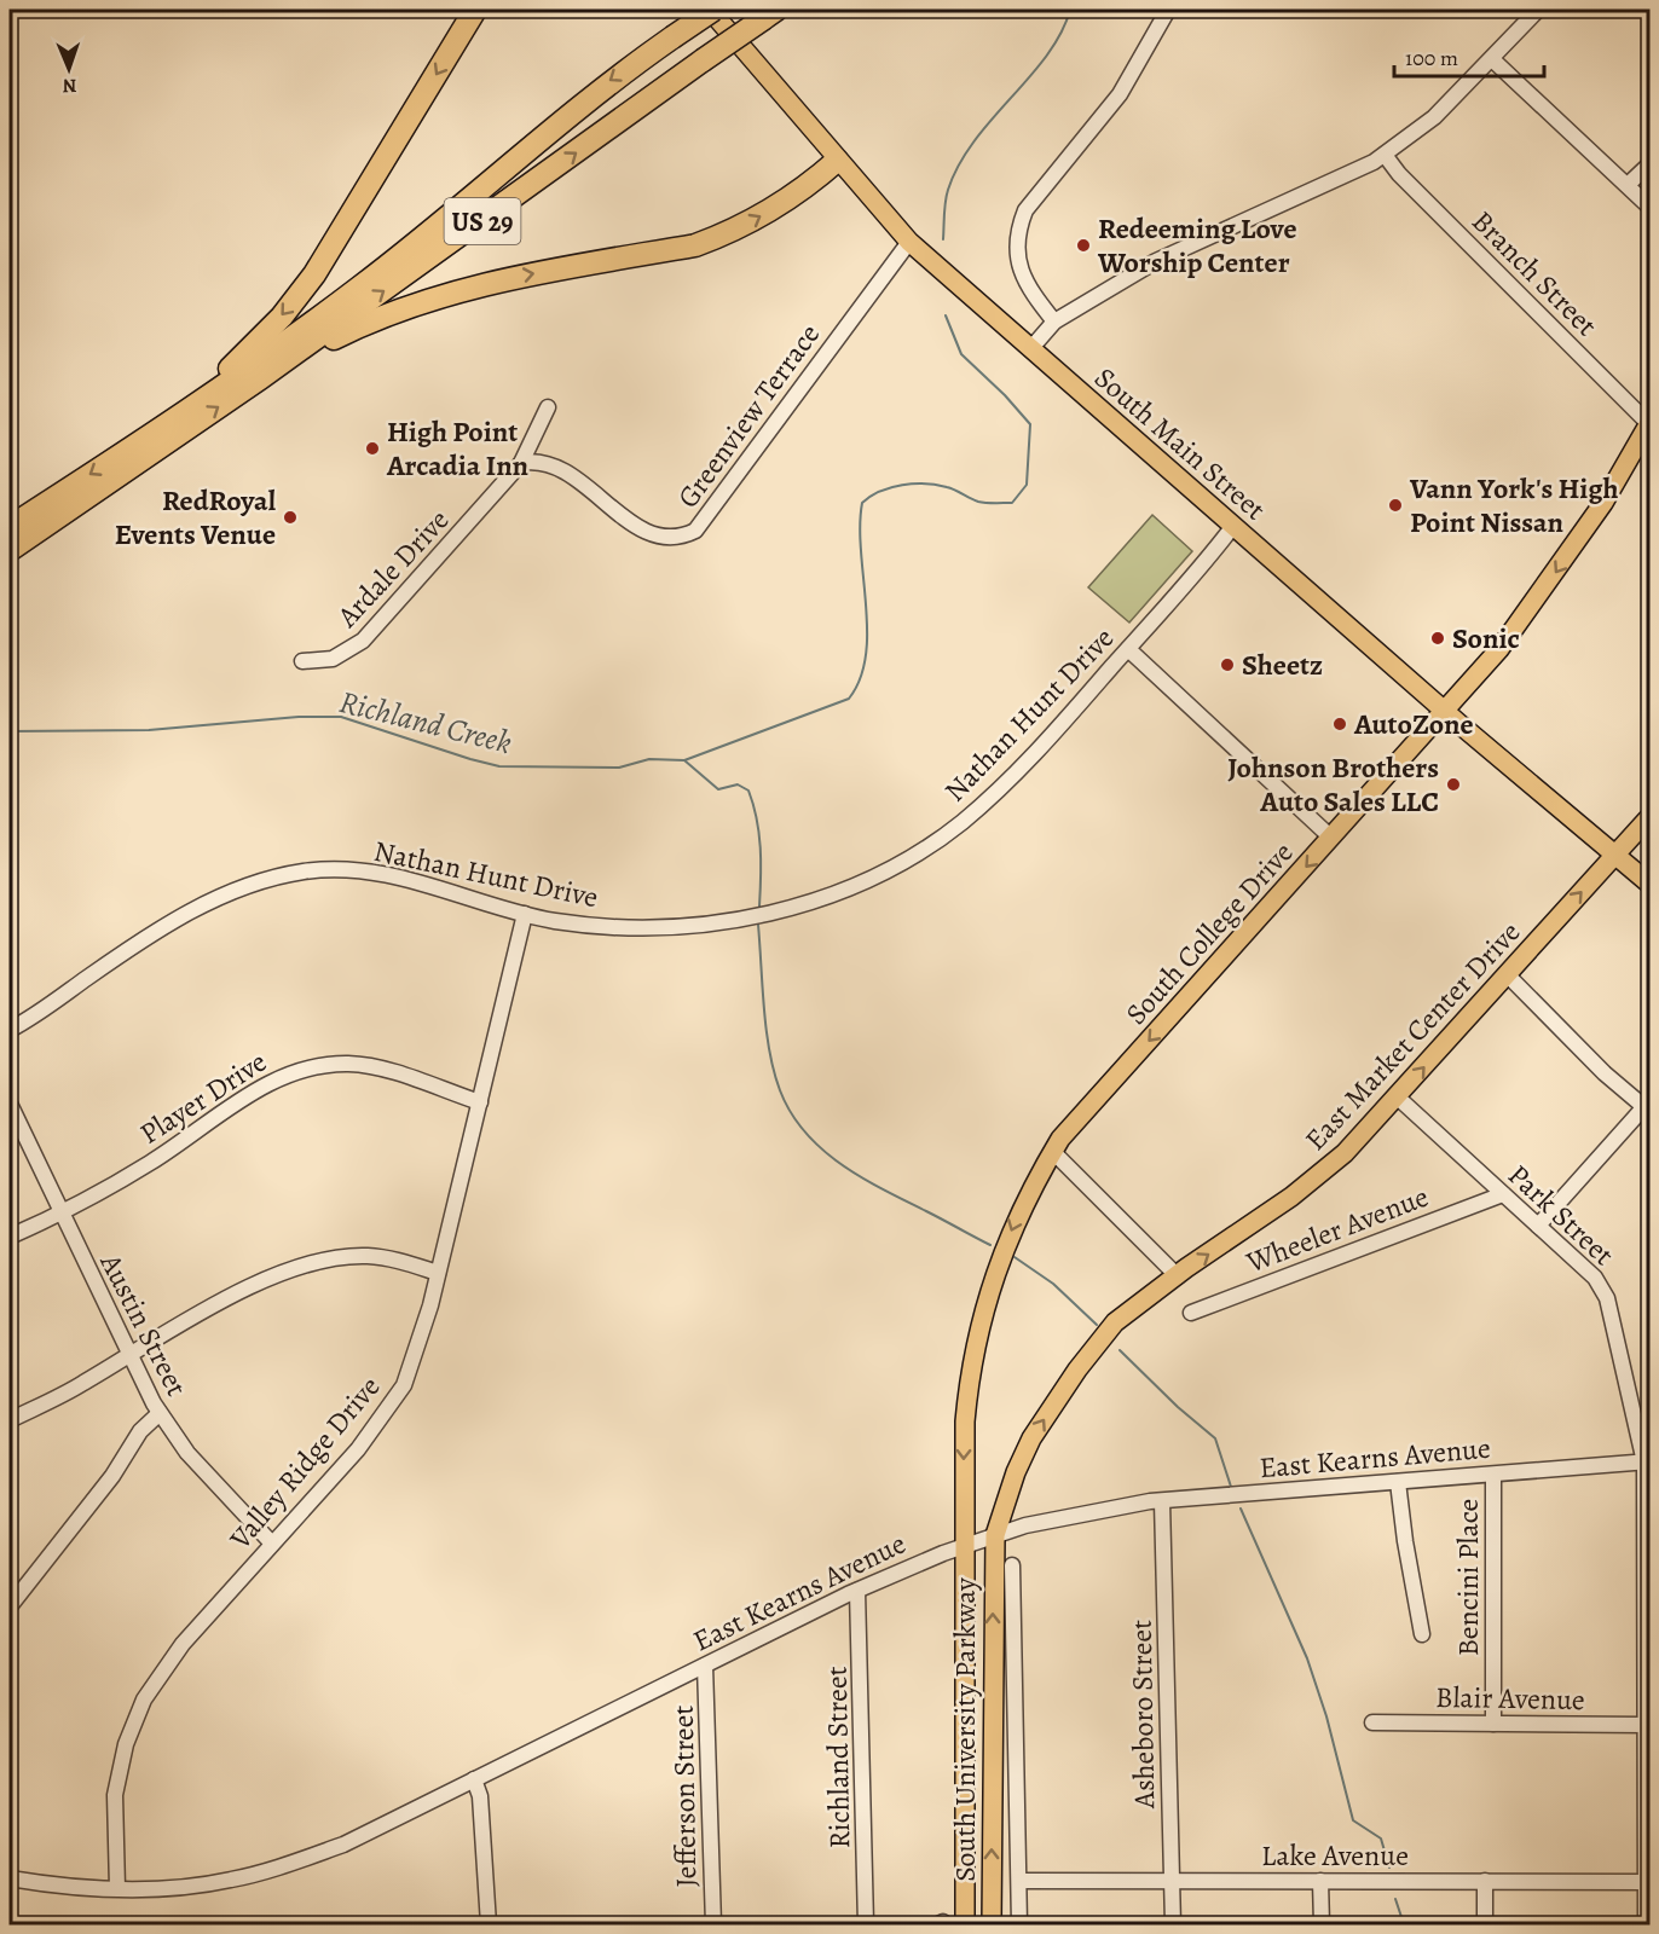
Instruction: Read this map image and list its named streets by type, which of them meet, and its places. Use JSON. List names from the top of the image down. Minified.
{"streets":{"highway":["US 29"],"main road":["South Main Street","South College Drive","East Market Center Drive","South University Parkway"],"street":["Branch Street","Greenview Terrace","Ardale Drive","Nathan Hunt Drive","Player Drive","Park Street","Wheeler Avenue","Austin Street","East Kearns Avenue","Valley Ridge Drive","Bencini Place","Blair Avenue","Asheboro Street","Richland Street","Jefferson Street","Lake Avenue"]},"crossings":[["US 29","South Main Street"],["Branch Street","South College Drive"],["Greenview Terrace","South Main Street"],["Greenview Terrace","Ardale Drive"],["South Main Street","Nathan Hunt Drive"],["South Main Street","South College Drive"],["South Main Street","East Market Center Drive"],["Nathan Hunt Drive","Valley Ridge Drive"],["South College Drive","East Kearns Avenue"],["South College Drive","South University Parkway"],["East Market Center Drive","Park Street"],["East Market Center Drive","East Kearns Avenue"],["East Market Center Drive","South University Parkway"],["Player Drive","Austin Street"],["Player Drive","Valley Ridge Drive"],["Park Street","Wheeler Avenue"],["Park Street","East Kearns Avenue"],["Park Street","Blair Avenue"],["Park Street","Lake Avenue"],["Austin Street","Valley Ridge Drive"],["East Kearns Avenue","Valley Ridge Drive"],["East Kearns Avenue","Bencini Place"],["East Kearns Avenue","Asheboro Street"],["East Kearns Avenue","South University Parkway"],["East Kearns Avenue","Richland Street"],["East Kearns Avenue","Jefferson Street"],["Bencini Place","Blair Avenue"],["Asheboro Street","Lake Avenue"]],"one_way":["South College Drive","East Market Center Drive"],"water":["Richland Creek"],"places":["Redeeming Love Worship Center","High Point Arcadia Inn","Vann York's High Point Nissan","RedRoyal Events Venue","Sonic","Sheetz","AutoZone","Johnson Brothers Auto Sales LLC"],"scale_bar":"100 m","north":"bottom"}
